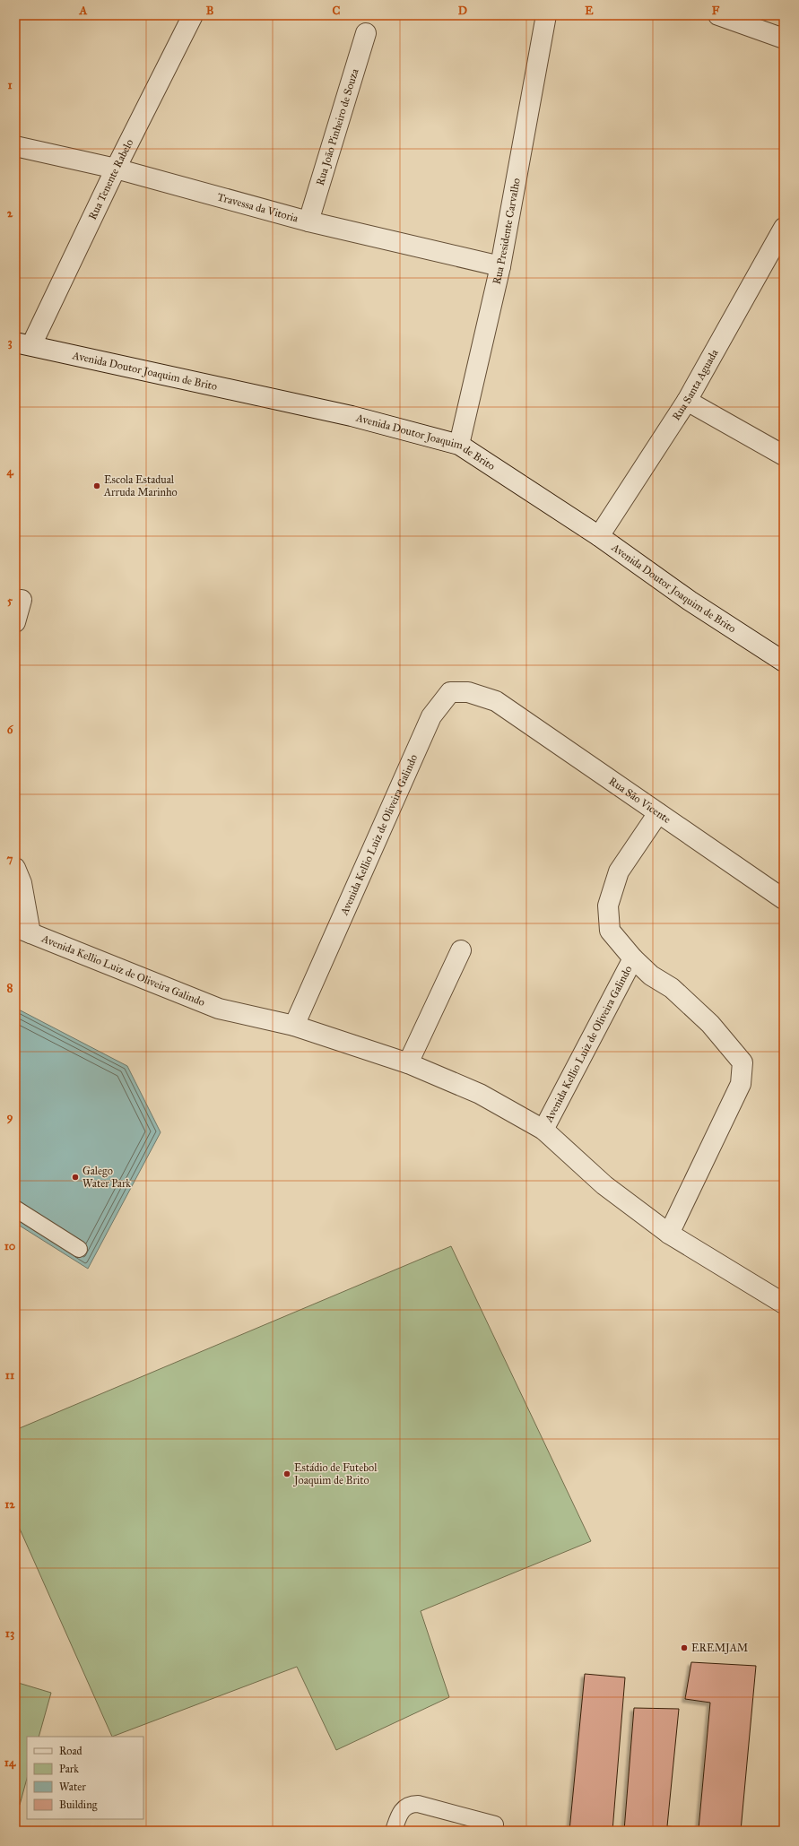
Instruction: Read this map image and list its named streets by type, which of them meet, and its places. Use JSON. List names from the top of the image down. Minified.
{"streets":{"street":["Rua João Pinheiro de Souza","Rua Tenente Rabelo","Travessa da Vitoria","Rua Presidente Carvalho","Avenida Doutor Joaquim de Brito","Rua Santa Aguada","Rua São Vicente","Avenida Kellio Luiz de Oliveira Galindo"]},"crossings":[["Rua João Pinheiro de Souza","Travessa da Vitoria"],["Rua Tenente Rabelo","Travessa da Vitoria"],["Rua Tenente Rabelo","Avenida Doutor Joaquim de Brito"],["Travessa da Vitoria","Rua Presidente Carvalho"],["Rua Presidente Carvalho","Avenida Doutor Joaquim de Brito"],["Avenida Doutor Joaquim de Brito","Rua Santa Aguada"],["Rua São Vicente","Avenida Kellio Luiz de Oliveira Galindo"]],"places":["Escola Estadual Arruda Marinho","Galego Water Park","Estádio de Futebol Joaquim de Brito","EREMJAM"],"legend":["Road","Park","Water","Building"],"grid":{"columns":["A","B","C","D","E","F"],"rows":["1","2","3","4","5","6","7","8","9","10","11","12","13","14"]}}
